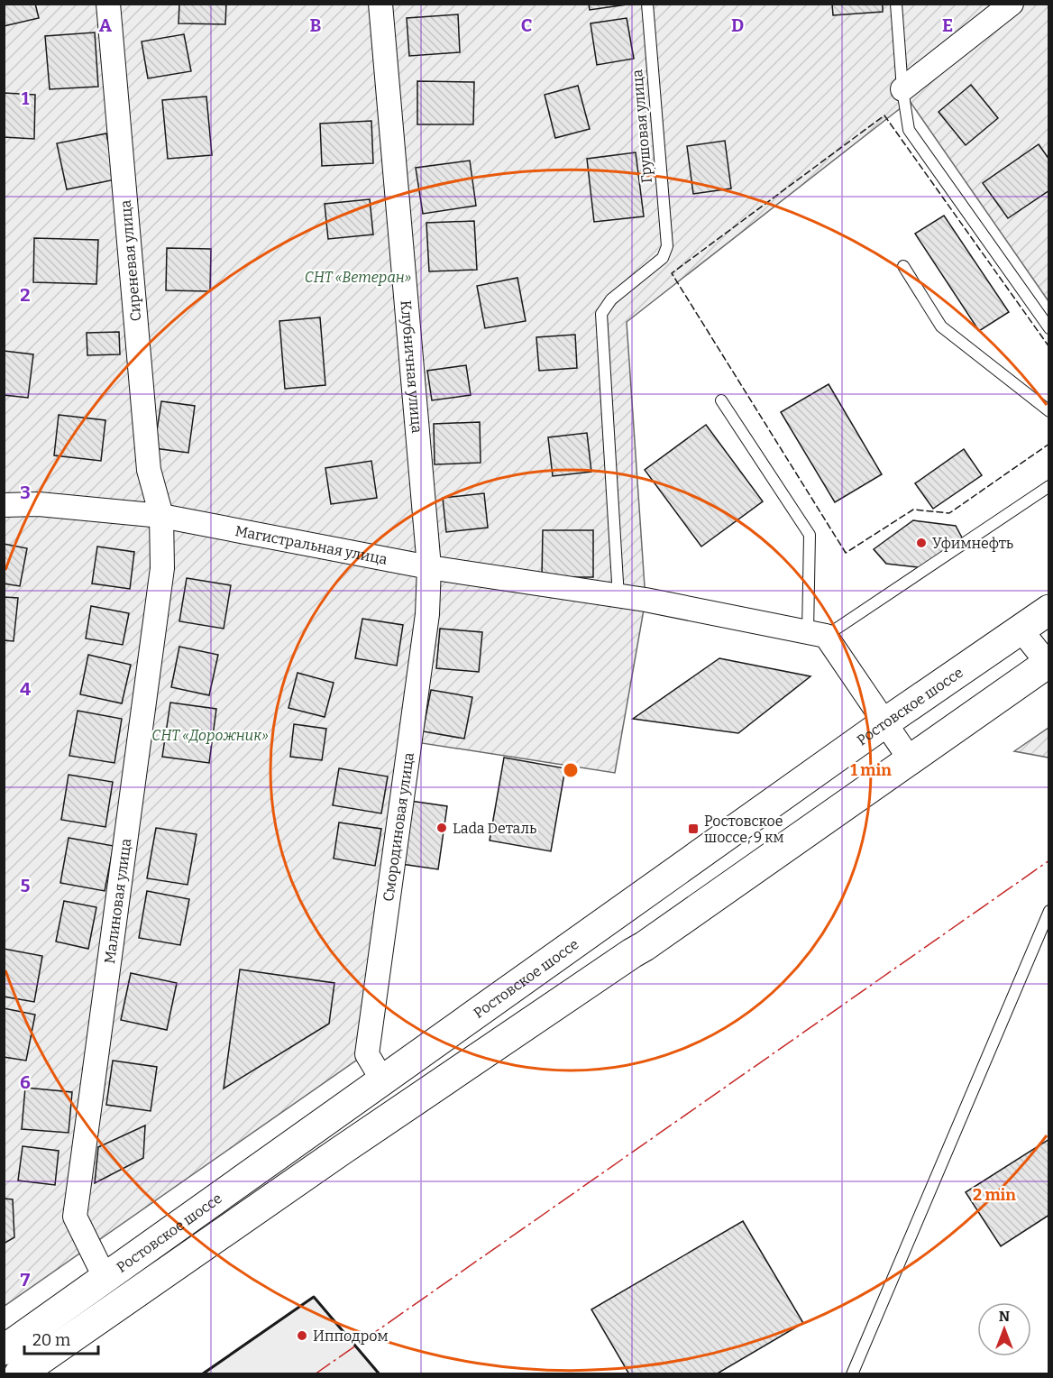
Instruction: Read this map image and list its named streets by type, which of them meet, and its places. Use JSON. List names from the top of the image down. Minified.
{"streets":{"highway":["Ростовское шоссе"],"street":["Сиреневая улица","Клубничная улица","Магистральная улица","Смородиновая улица","Малиновая улица"],"lane":["Грушовая улица"]},"crossings":[["Грушовая улица","Магистральная улица"],["Сиреневая улица","Магистральная улица"],["Сиреневая улица","Малиновая улица"],["Клубничная улица","Магистральная улица"],["Клубничная улица","Смородиновая улица"],["Магистральная улица","Смородиновая улица"],["Магистральная улица","Малиновая улица"],["Ростовское шоссе","Смородиновая улица"],["Ростовское шоссе","Малиновая улица"]],"parks":["СНТ «Ветеран»","СНТ «Дорожник»"],"places":{"other":["Уфимнефть","Lada Dеталь","Ипподром"],"transit":["Ростовское шоссе, 9 км"]},"scale_bar":"20 m","north":"top","grid":{"columns":["A","B","C","D","E"],"rows":["1","2","3","4","5","6","7"]},"rings":["1 min","2 min"]}
